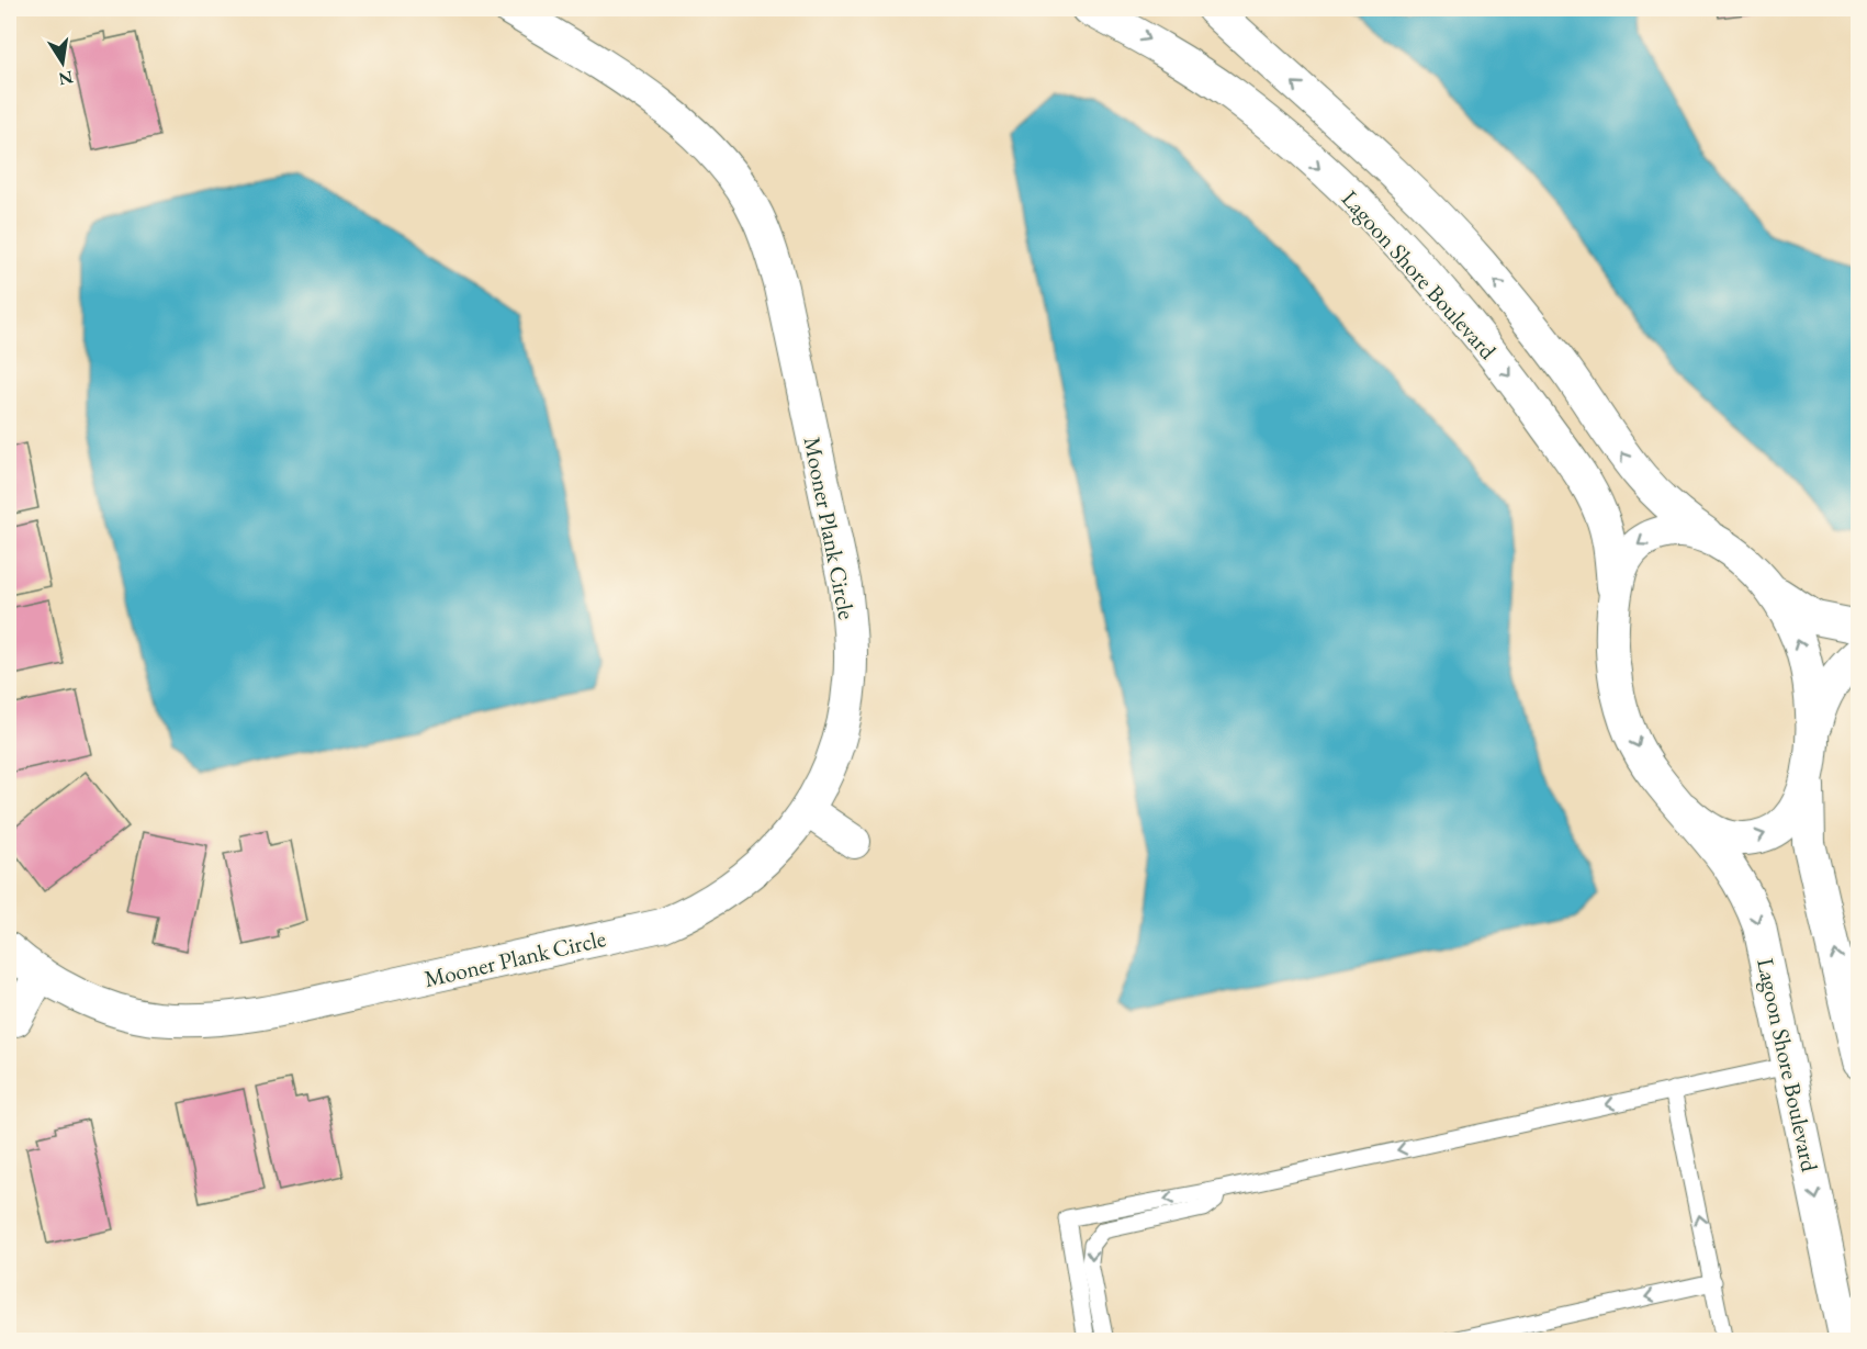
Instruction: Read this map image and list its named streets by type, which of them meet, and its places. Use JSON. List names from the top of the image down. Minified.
{"streets":{"street":["Lagoon Shore Boulevard","Mooner Plank Circle"]},"north":"bottom"}
